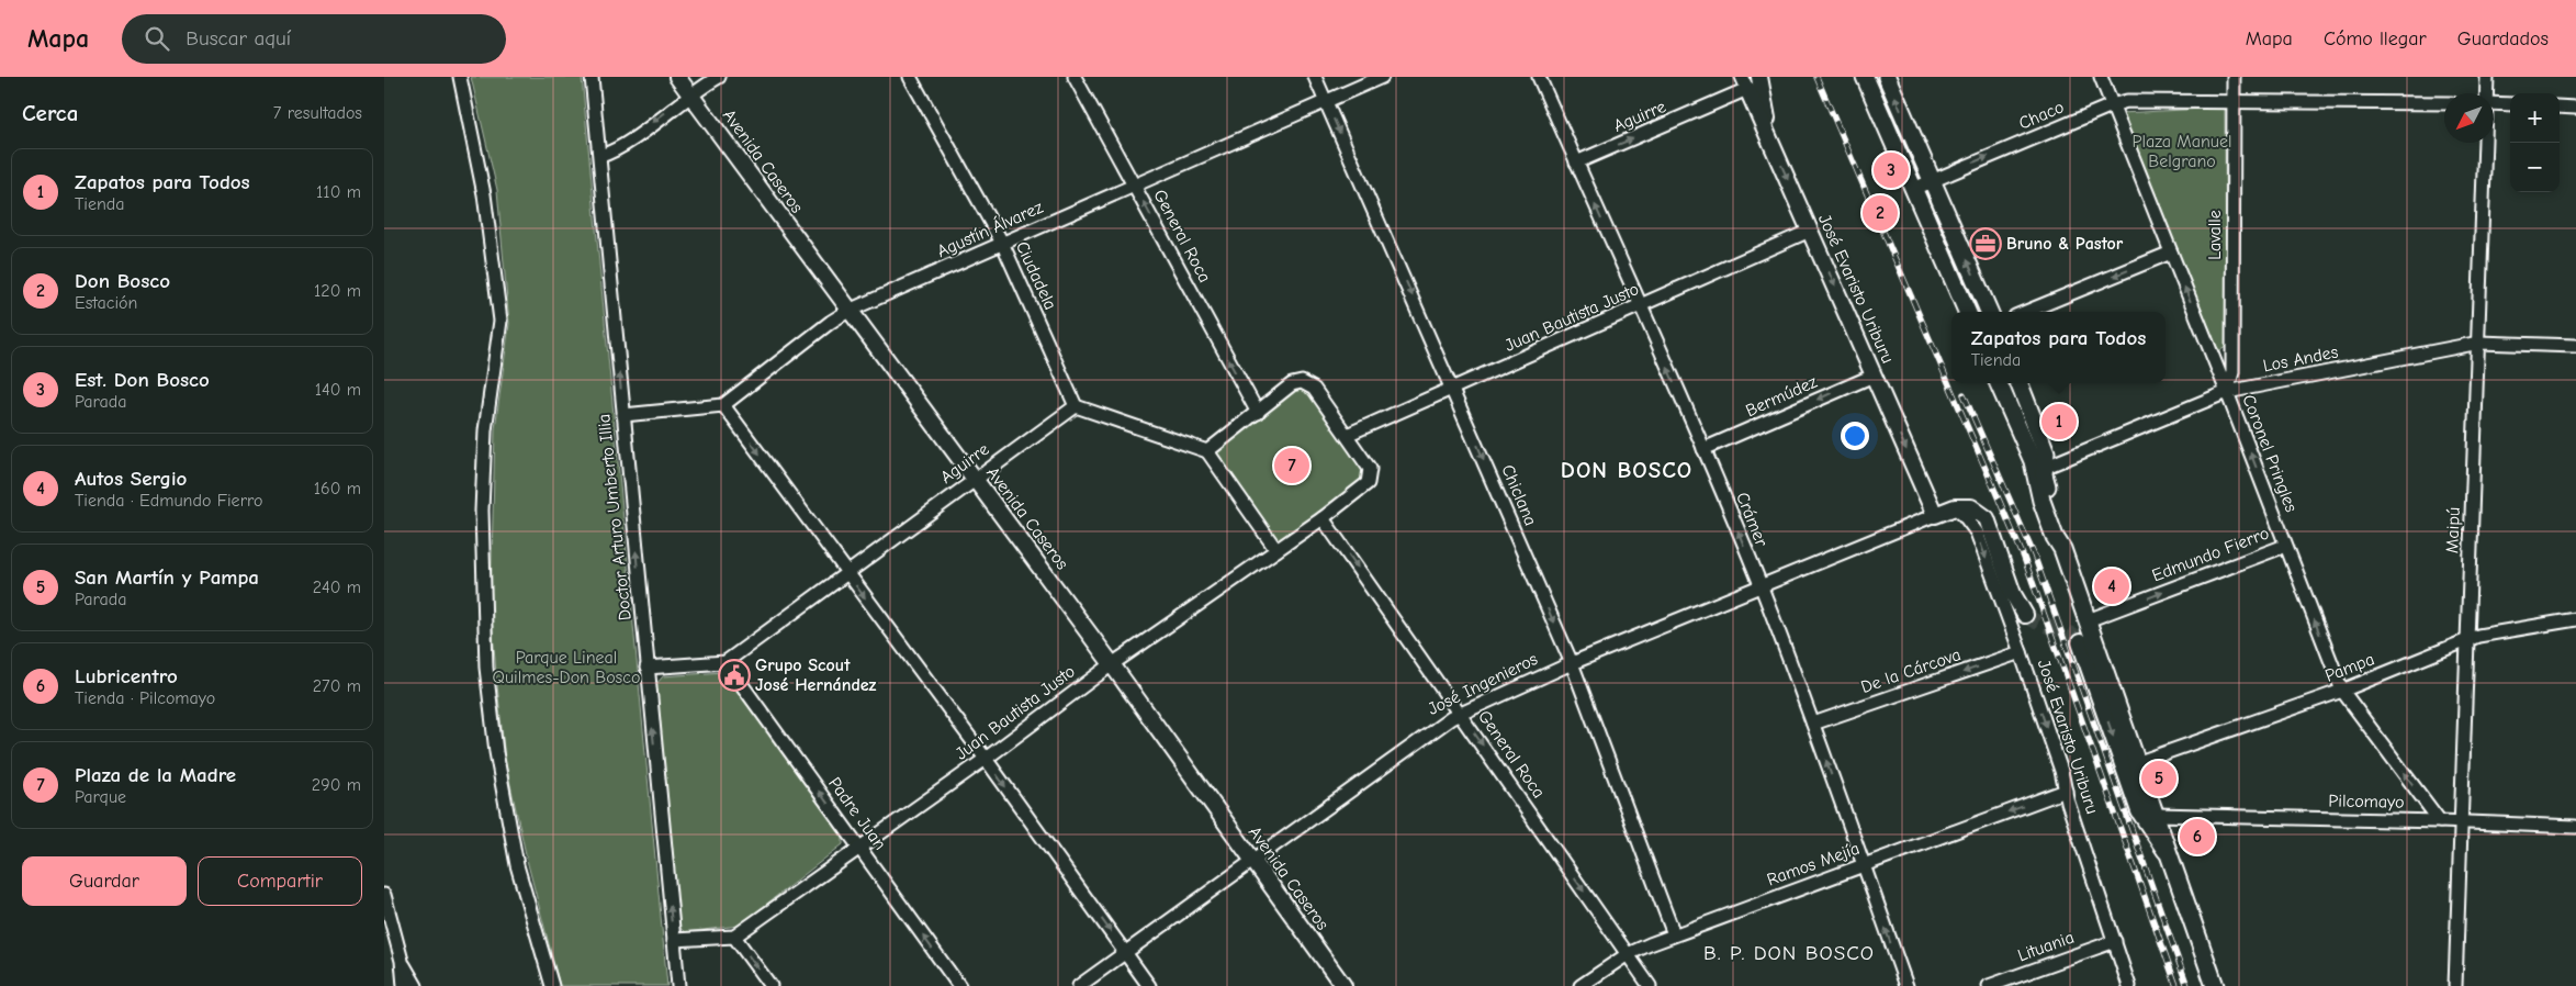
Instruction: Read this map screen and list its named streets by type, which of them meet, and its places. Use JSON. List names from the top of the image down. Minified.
{"streets":{"street":["Chaco","Aguirre","Avenida Caseros","Agustín Álvarez","Lavalle","General Roca","Ciudadela","José Evaristo Uriburu","Juan Bautista Justo","Los Andes","Bermúdez","Coronel Pringles","Chiclana","Doctor Arturo Umberto Illia","Crámer","Maipú","Edmundo Fierro","Pampa","De la Cárcova","José Ingenieros","Pilcomayo","Padre Juan","Ramos Mejía","Lituania"]},"crossings":[["Chaco","Lavalle"],["Chaco","Coronel Pringles"],["Aguirre","Avenida Caseros"],["Aguirre","Ciudadela"],["Aguirre","José Evaristo Uriburu"],["Aguirre","Crámer"],["Aguirre","Padre Juan"],["Avenida Caseros","Agustín Álvarez"],["Avenida Caseros","Juan Bautista Justo"],["Avenida Caseros","José Ingenieros"],["Agustín Álvarez","General Roca"],["Agustín Álvarez","Ciudadela"],["Agustín Álvarez","Chiclana"],["Lavalle","Los Andes"],["Lavalle","Coronel Pringles"],["General Roca","Juan Bautista Justo"],["General Roca","José Ingenieros"],["General Roca","Ramos Mejía"],["José Evaristo Uriburu","Juan Bautista Justo"],["José Evaristo Uriburu","Bermúdez"],["José Evaristo Uriburu","De la Cárcova"],["José Evaristo Uriburu","José Ingenieros"],["José Evaristo Uriburu","Ramos Mejía"],["José Evaristo Uriburu","Lituania"],["Juan Bautista Justo","Chiclana"],["Juan Bautista Justo","Crámer"],["Juan Bautista Justo","Padre Juan"],["Los Andes","Coronel Pringles"],["Los Andes","Maipú"],["Bermúdez","Crámer"],["Coronel Pringles","Edmundo Fierro"],["Coronel Pringles","Pampa"],["Coronel Pringles","Pilcomayo"],["Chiclana","José Ingenieros"],["Chiclana","Ramos Mejía"],["Crámer","De la Cárcova"],["Crámer","José Ingenieros"],["Crámer","Ramos Mejía"],["Maipú","Pampa"],["Maipú","Pilcomayo"]],"one_way":["Chaco","Bermúdez","Coronel Pringles","Chiclana","Doctor Arturo Umberto Illia","Crámer","Edmundo Fierro","De la Cárcova","Padre Juan","Ramos Mejía"],"districts":["DON BOSCO","B. P. DON BOSCO"],"parks":["Plaza Manuel Belgrano","Parque Lineal Quilmes-Don Bosco"],"places":{"office":["Bruno & Pastor"],"public building":["Grupo Scout José Hernández"]},"north":"bottom left","page":{"header":"Mapa","search":"Buscar aquí","nav":["Mapa","Cómo llegar","Guardados"],"heading":["Cerca","7 resultados"],"map_buttons":["+","−"],"list":[{"mark":"1","name":"Zapatos para Todos","note":"Tienda","value":"110 m"},{"mark":"2","name":"Don Bosco","note":"Estación","value":"120 m"},{"mark":"3","name":"Est. Don Bosco","note":"Parada","value":"140 m"},{"mark":"4","name":"Autos Sergio","note":"Tienda · Edmundo Fierro","value":"160 m"},{"mark":"5","name":"San Martín y Pampa","note":"Parada","value":"240 m"},{"mark":"6","name":"Lubricentro","note":"Tienda · Pilcomayo","value":"270 m"},{"mark":"7","name":"Plaza de la Madre","note":"Parque","value":"290 m"}],"pins":["3","2","1","7","4","5","6"],"popup":["Zapatos para Todos","Tienda"],"buttons":["Guardar","Compartir"]}}
